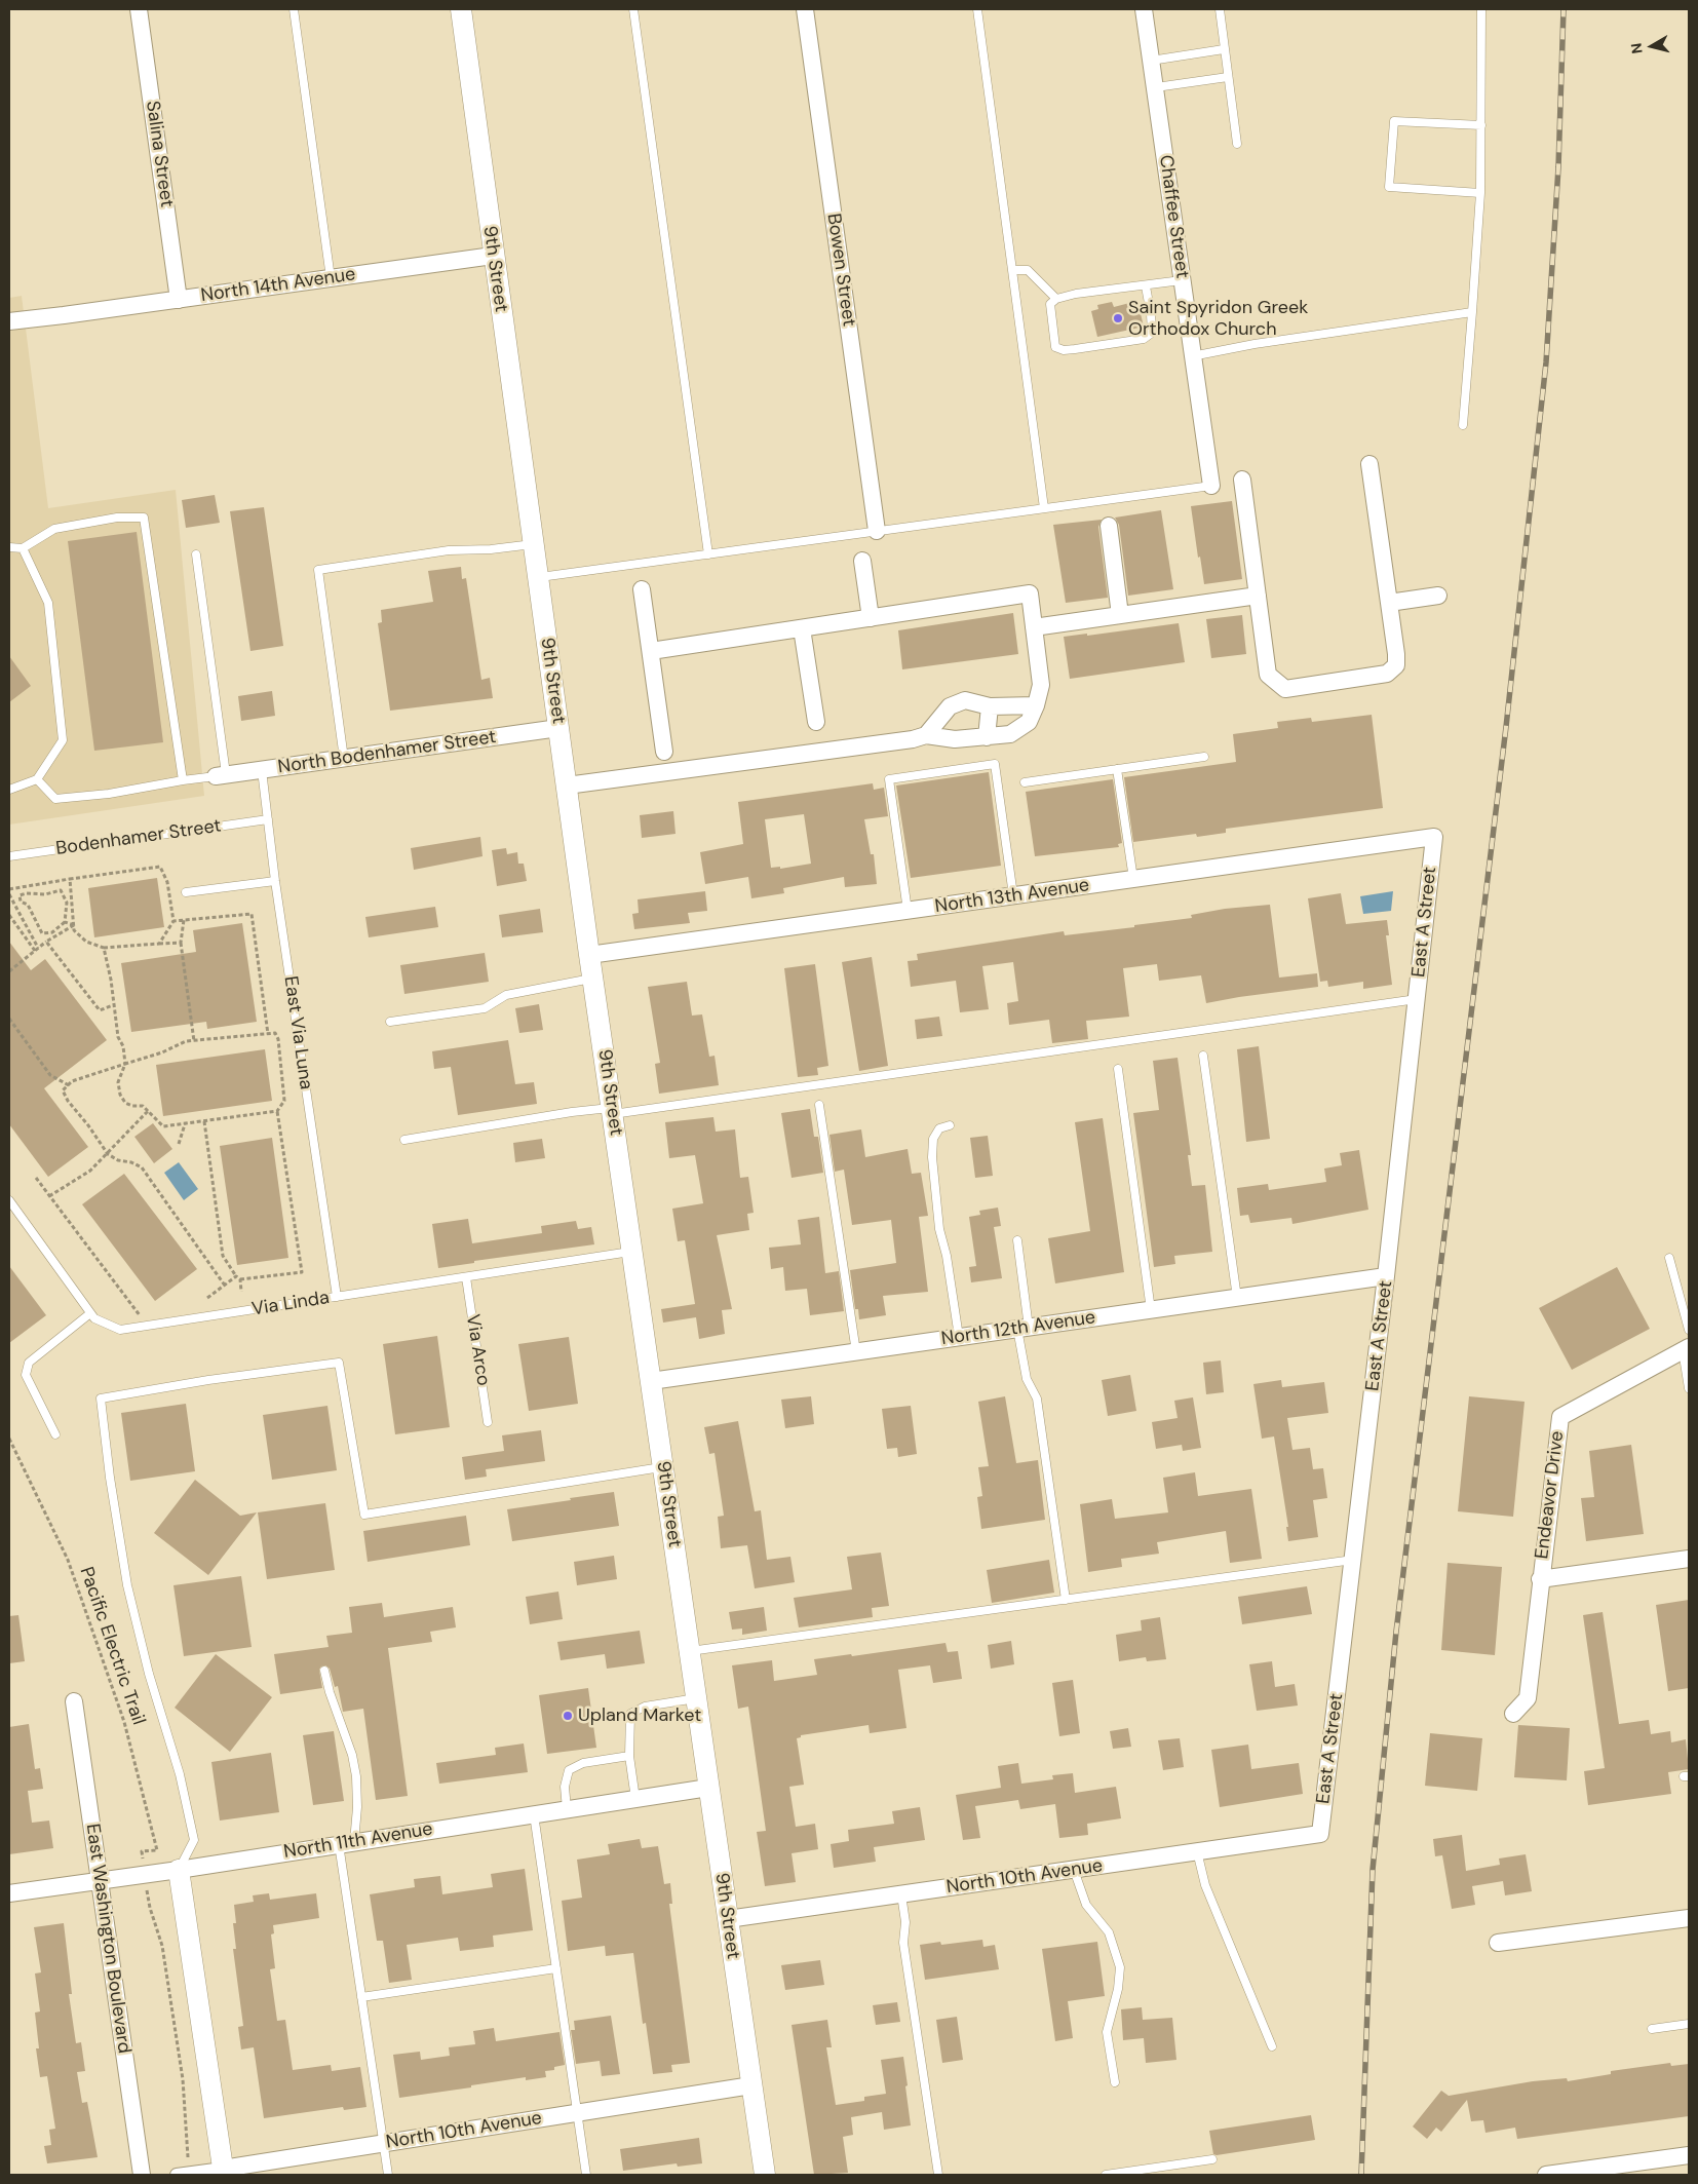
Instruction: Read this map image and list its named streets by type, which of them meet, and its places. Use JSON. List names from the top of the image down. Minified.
{"streets":{"street":["Salina Street","Chaffee Street","9th Street","Bowen Street","North 14th Avenue","North Bodenhamer Street","North 13th Avenue","East A Street","North 12th Avenue","Endeavor Drive","North 11th Avenue","North 10th Avenue","East Washington Boulevard"],"lane":["Bodenhamer Street","East Via Luna","Via Linda","Via Arco"],"path":["Pacific Electric Trail"]},"crossings":[["Salina Street","North 14th Avenue"],["9th Street","North 14th Avenue"],["9th Street","North Bodenhamer Street"],["9th Street","North 13th Avenue"],["9th Street","Via Linda"],["9th Street","North 12th Avenue"],["9th Street","North 11th Avenue"],["9th Street","North 10th Avenue"],["North Bodenhamer Street","East Via Luna"],["Bodenhamer Street","East Via Luna"],["North 13th Avenue","East A Street"],["East A Street","North 12th Avenue"],["East A Street","North 10th Avenue"],["East Via Luna","Via Linda"],["Via Linda","Via Arco"],["North 11th Avenue","East Washington Boulevard"]],"places":["Saint Spyridon Greek Orthodox Church","Upland Market"],"north":"left"}
